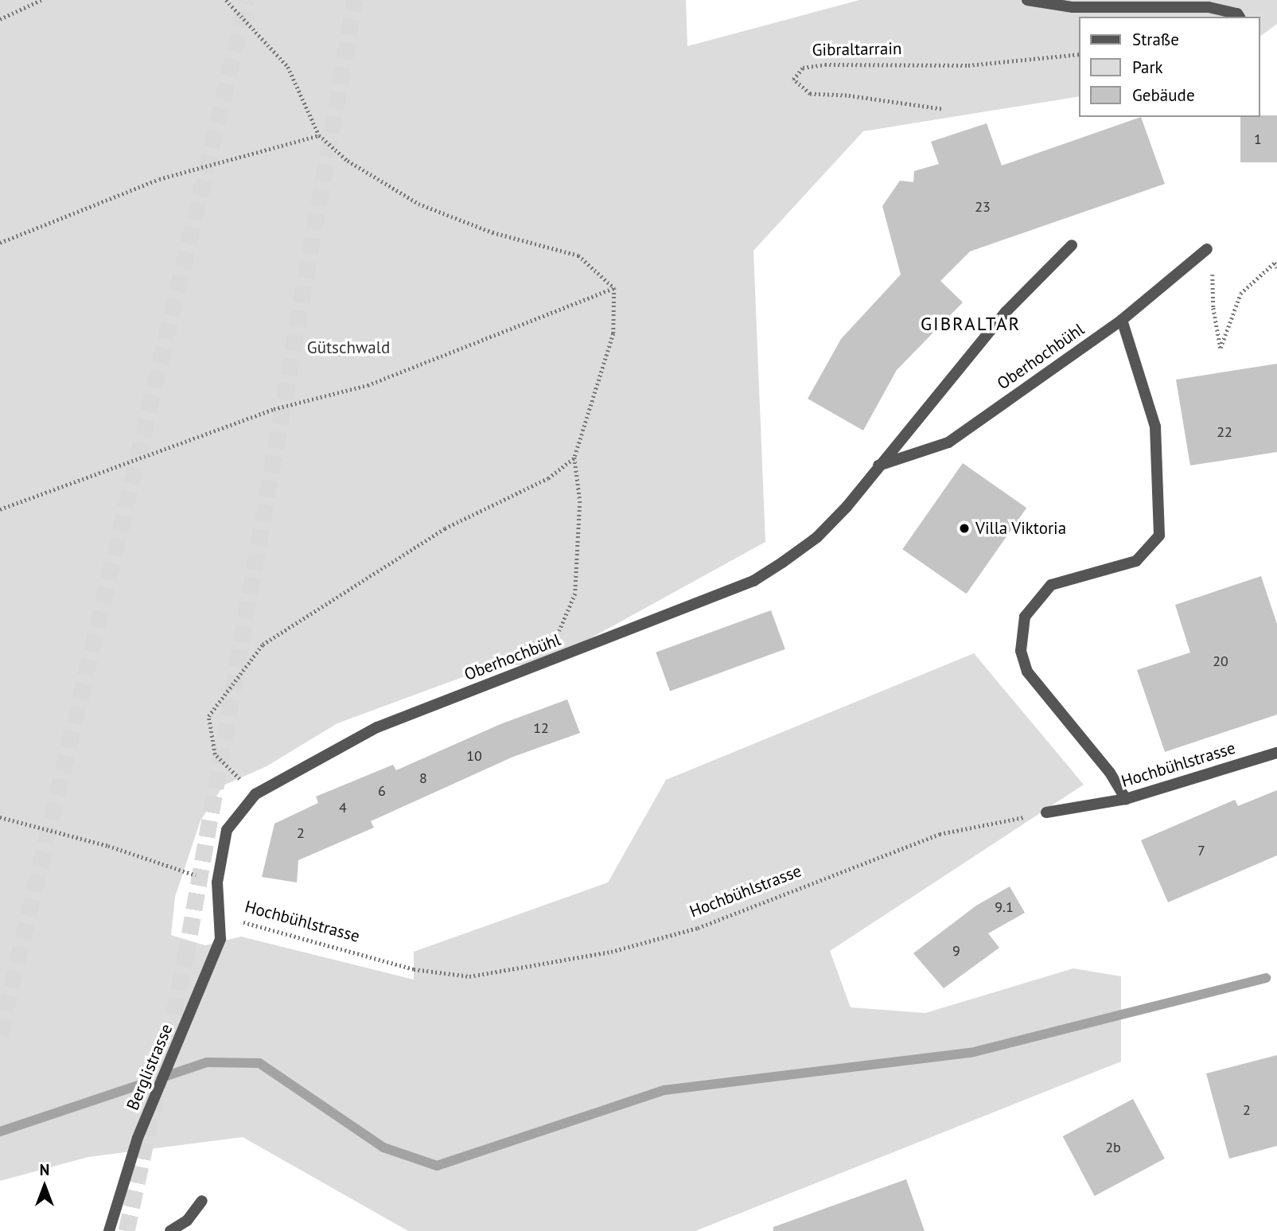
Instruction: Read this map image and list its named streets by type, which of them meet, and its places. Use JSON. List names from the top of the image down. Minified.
{"streets":{"street":["Oberhochbühl","Hochbühlstrasse","Berglistrasse"],"path":["Gibraltarrain"]},"crossings":[["Oberhochbühl","Hochbühlstrasse"],["Oberhochbühl","Berglistrasse"],["Hochbühlstrasse","Berglistrasse"]],"districts":["GIBRALTAR"],"parks":["Gütschwald"],"places":["Villa Viktoria"],"house_numbers":["1","23","22","20","12","10","8","6","4","2","7","9.1","9","2","2b"],"legend":["Straße","Park","Gebäude"],"north":"top"}
